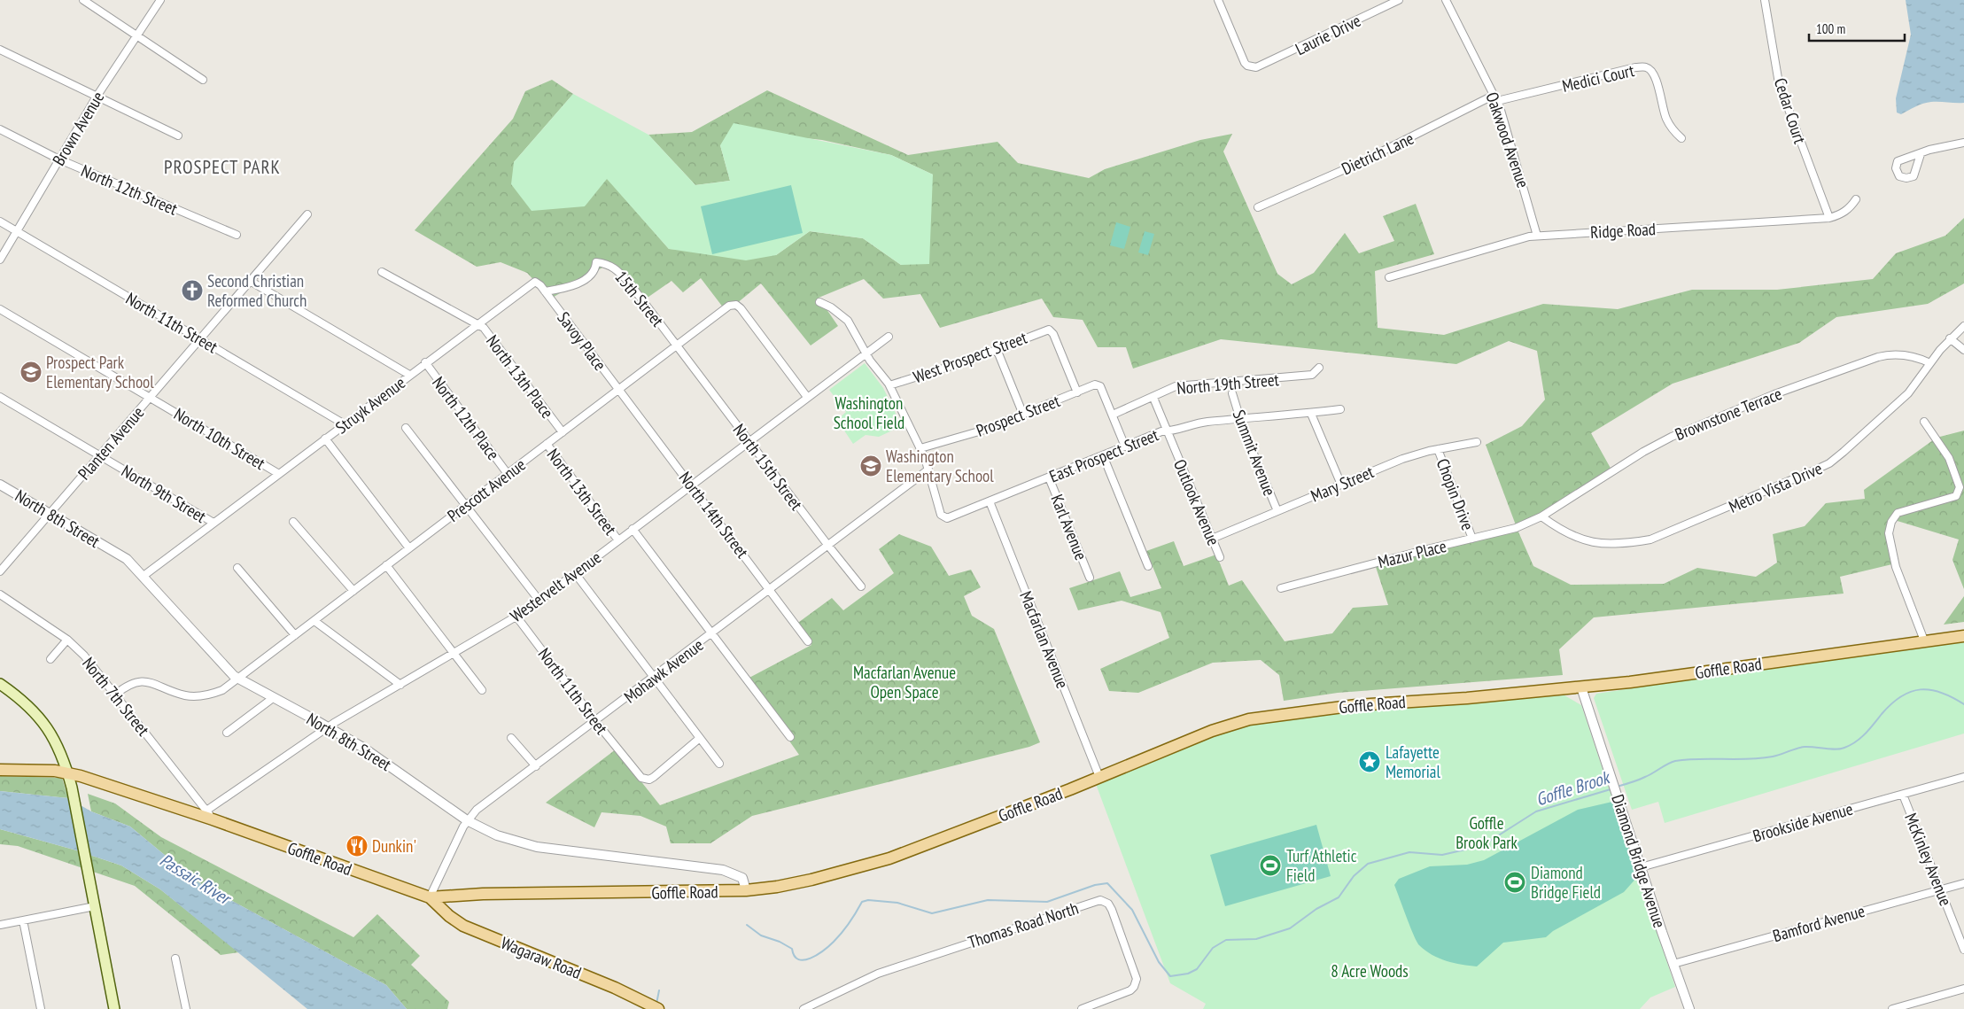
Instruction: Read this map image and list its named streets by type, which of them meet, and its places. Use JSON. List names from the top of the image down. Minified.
{"streets":{"main road":["Goffle Road","Wagaraw Road"],"street":["Laurie Drive","Medici Court","Cedar Court","Brown Avenue","Oakwood Avenue","Dietrich Lane","North 12th Street","Ridge Road","15th Street","North 11th Street","Savoy Place","West Prospect Street","North 13th Place","North 19th Street","Struyk Avenue","Brownstone Terrace","Prospect Street","North 12th Place","North 10th Street","Planten Avenue","Summit Avenue","East Prospect Street","North 15th Street","Mary Street","Metro Vista Drive","Prescott Avenue","North 13th Street","North 9th Street","Chopin Drive","Outlook Avenue","North 14th Street","North 8th Street","Karl Avenue","Mazur Place","Westervelt Avenue","Macfarlan Avenue","Mohawk Avenue","North 7th Street","Brookside Avenue","McKinley Avenue","Diamond Bridge Avenue","Bamford Avenue","Thomas Road North"]},"crossings":[["Medici Court","Oakwood Avenue"],["Medici Court","Dietrich Lane"],["Cedar Court","Ridge Road"],["Brown Avenue","North 12th Street"],["Brown Avenue","North 11th Street"],["Oakwood Avenue","Dietrich Lane"],["Oakwood Avenue","Ridge Road"],["15th Street","Savoy Place"],["15th Street","Struyk Avenue"],["15th Street","North 15th Street"],["15th Street","Prescott Avenue"],["North 11th Street","Struyk Avenue"],["North 11th Street","Planten Avenue"],["North 11th Street","Westervelt Avenue"],["North 11th Street","Mohawk Avenue"],["Savoy Place","Struyk Avenue"],["Savoy Place","Prescott Avenue"],["Savoy Place","North 14th Street"],["West Prospect Street","Prospect Street"],["North 13th Place","Struyk Avenue"],["North 13th Place","Prescott Avenue"],["North 19th Street","Prospect Street"],["North 19th Street","Outlook Avenue"],["Struyk Avenue","North 12th Place"],["Struyk Avenue","North 10th Street"],["Struyk Avenue","North 9th Street"],["Struyk Avenue","North 8th Street"],["Brownstone Terrace","Metro Vista Drive"],["Brownstone Terrace","Mazur Place"],["North 12th Place","Planten Avenue"],["North 12th Place","Prescott Avenue"],["North 10th Street","Planten Avenue"],["Planten Avenue","North 9th Street"],["Planten Avenue","North 8th Street"],["Summit Avenue","East Prospect Street"],["Summit Avenue","Mary Street"],["East Prospect Street","Outlook Avenue"],["East Prospect Street","Karl Avenue"],["East Prospect Street","Macfarlan Avenue"],["East Prospect Street","Mohawk Avenue"],["North 15th Street","Prescott Avenue"],["North 15th Street","Westervelt Avenue"],["North 15th Street","Mohawk Avenue"],["Mary Street","Chopin Drive"],["Mary Street","Outlook Avenue"],["Metro Vista Drive","Mazur Place"],["Prescott Avenue","North 13th Street"],["Prescott Avenue","North 14th Street"],["Prescott Avenue","North 8th Street"],["Prescott Avenue","Westervelt Avenue"],["Prescott Avenue","North 7th Street"],["North 13th Street","Westervelt Avenue"],["North 13th Street","Mohawk Avenue"],["Chopin Drive","Mazur Place"],["North 14th Street","Westervelt Avenue"],["North 14th Street","Mohawk Avenue"],["North 8th Street","Westervelt Avenue"],["North 8th Street","Goffle Road"],["North 8th Street","Mohawk Avenue"],["Westervelt Avenue","Goffle Road"],["Westervelt Avenue","North 7th Street"],["Macfarlan Avenue","Goffle Road"],["Goffle Road","Mohawk Avenue"],["Goffle Road","North 7th Street"],["Goffle Road","Diamond Bridge Avenue"],["Goffle Road","Wagaraw Road"],["Mohawk Avenue","Wagaraw Road"],["Brookside Avenue","McKinley Avenue"],["Brookside Avenue","Diamond Bridge Avenue"],["McKinley Avenue","Bamford Avenue"],["Diamond Bridge Avenue","Bamford Avenue"]],"districts":["PROSPECT PARK"],"water":["Goffle Brook","Passaic River"],"parks":["Washington School Field","Macfarlan Avenue Open Space","Goffle Brook Park","8 Acre Woods"],"places":{"church":["Second Christian Reformed Church"],"school or university":["Prospect Park Elementary School","Washington Elementary School"],"place":["Lafayette Memorial"],"restaurant":["Dunkin'"],"sports":["Turf Athletic Field","Diamond Bridge Field"]},"scale_bar":"100 m"}
